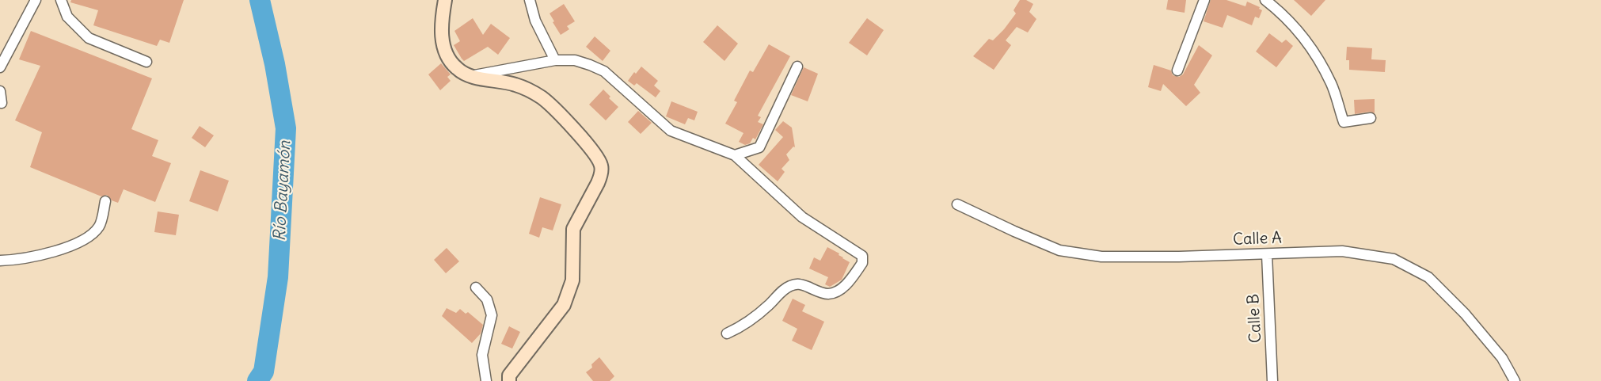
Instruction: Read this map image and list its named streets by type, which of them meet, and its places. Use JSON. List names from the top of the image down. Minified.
{"streets":{"street":["Calle A","Calle B"]},"crossings":[["Calle A","Calle B"]],"water":["Río Bayamón"]}
